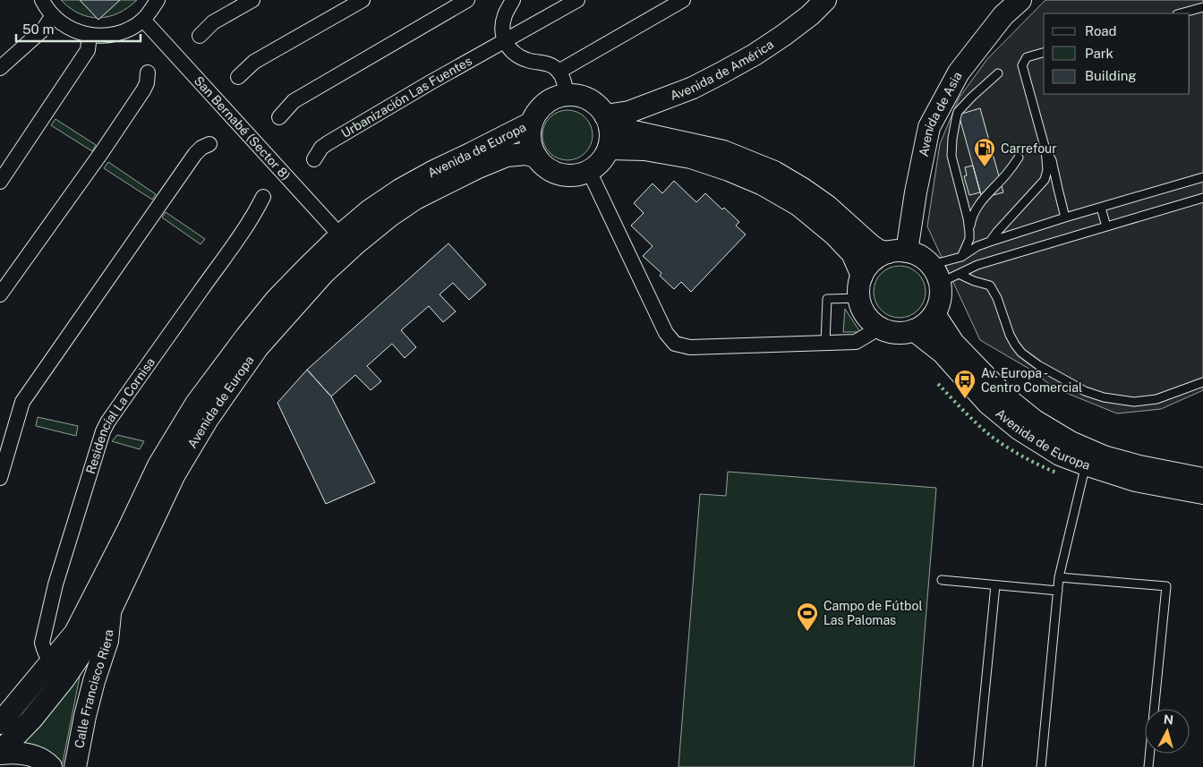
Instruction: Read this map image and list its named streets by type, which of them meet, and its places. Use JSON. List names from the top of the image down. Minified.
{"streets":{"street":["Avenida de América","Urbanización Las Fuentes","Avenida de Asia","San Bernabé (Sector 8)","Avenida de Europa","Residencial La Cornisa","Calle Francisco Riera"]},"crossings":[["Avenida de América","Avenida de Europa"],["Avenida de Asia","Avenida de Europa"],["San Bernabé (Sector 8)","Avenida de Europa"],["Avenida de Europa","Residencial La Cornisa"],["Avenida de Europa","Calle Francisco Riera"]],"places":{"fuel station":["Carrefour"],"bus stop":["Av. Europa - Centro Comercial"],"sports":["Campo de Fútbol Las Palomas"]},"legend":["Road","Park","Building"],"scale_bar":"50 m","north":"top"}
